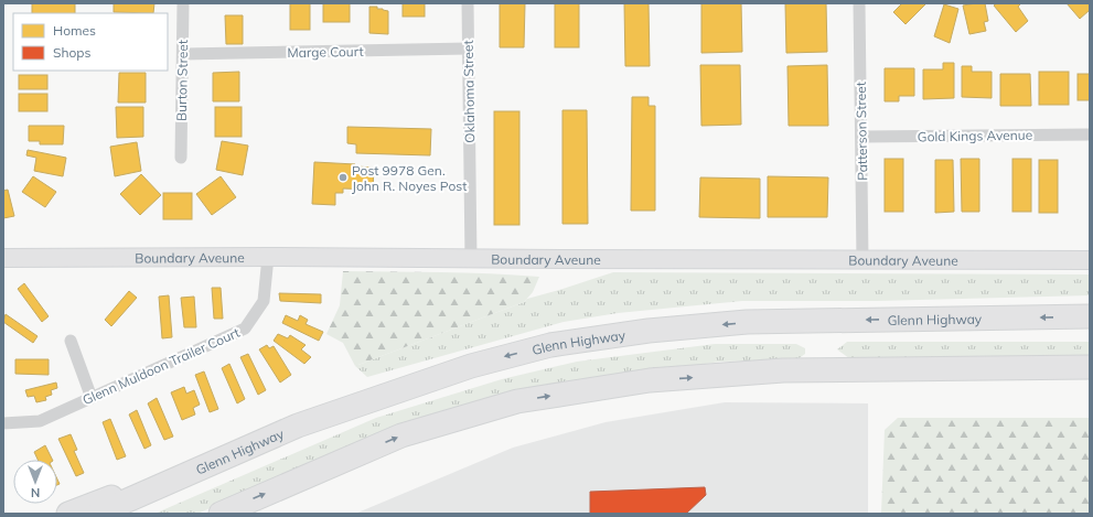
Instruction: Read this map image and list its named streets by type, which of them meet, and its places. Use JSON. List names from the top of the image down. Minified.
{"streets":{"highway":["Glenn Highway"],"street":["Marge Court","Burton Street","Oklahoma Street","Patterson Street","Gold Kings Avenue","Boundary Aveune","Glenn Muldoon Trailer Court"]},"crossings":[["Marge Court","Burton Street"],["Marge Court","Oklahoma Street"],["Oklahoma Street","Boundary Aveune"],["Patterson Street","Gold Kings Avenue"],["Patterson Street","Boundary Aveune"],["Boundary Aveune","Glenn Muldoon Trailer Court"]],"places":["Post 9978 Gen. John R. Noyes Post"],"legend":["Homes","Shops"],"north":"bottom"}
